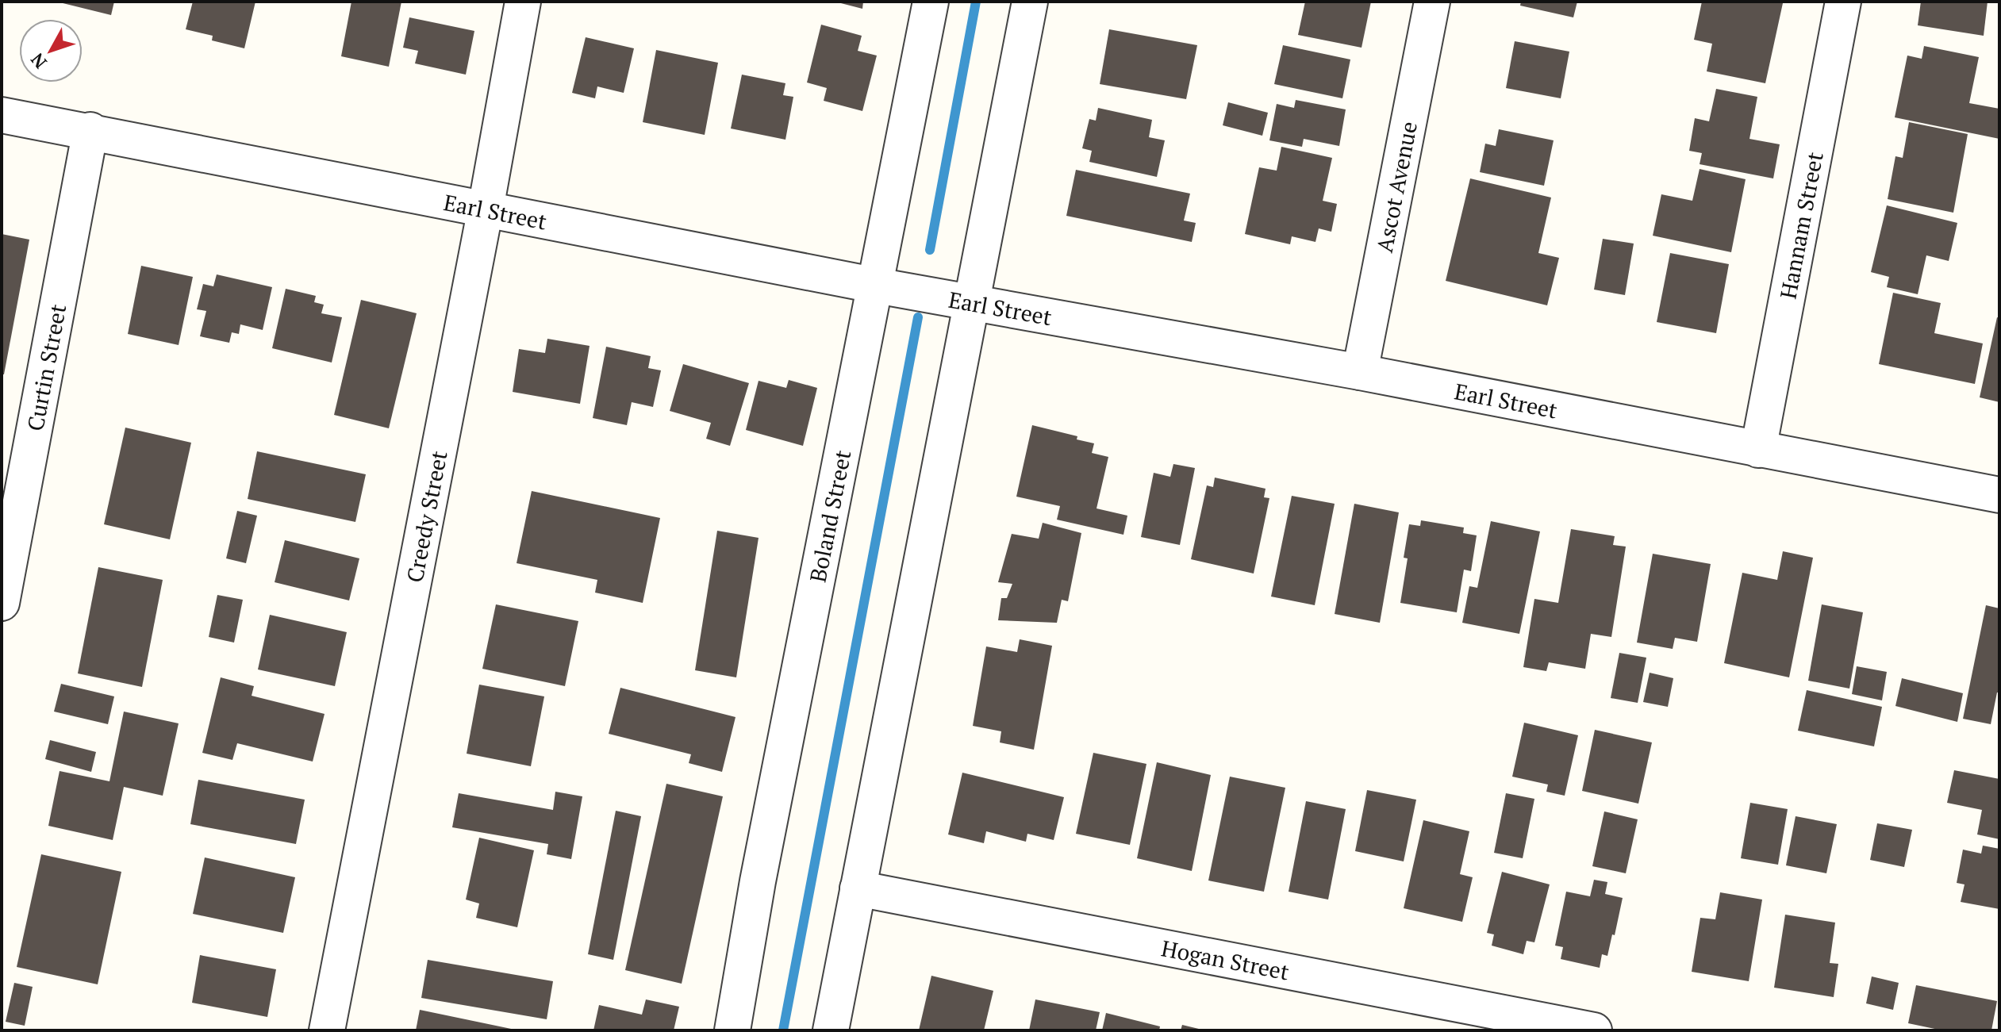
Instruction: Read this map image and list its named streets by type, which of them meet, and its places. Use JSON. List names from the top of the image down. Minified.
{"streets":{"street":["Ascot Avenue","Earl Street","Hannam Street","Curtin Street","Boland Street","Creedy Street","Hogan Street"]},"crossings":[["Ascot Avenue","Earl Street"],["Earl Street","Hannam Street"],["Earl Street","Curtin Street"],["Earl Street","Boland Street"],["Earl Street","Creedy Street"]],"north":"bottom left"}
